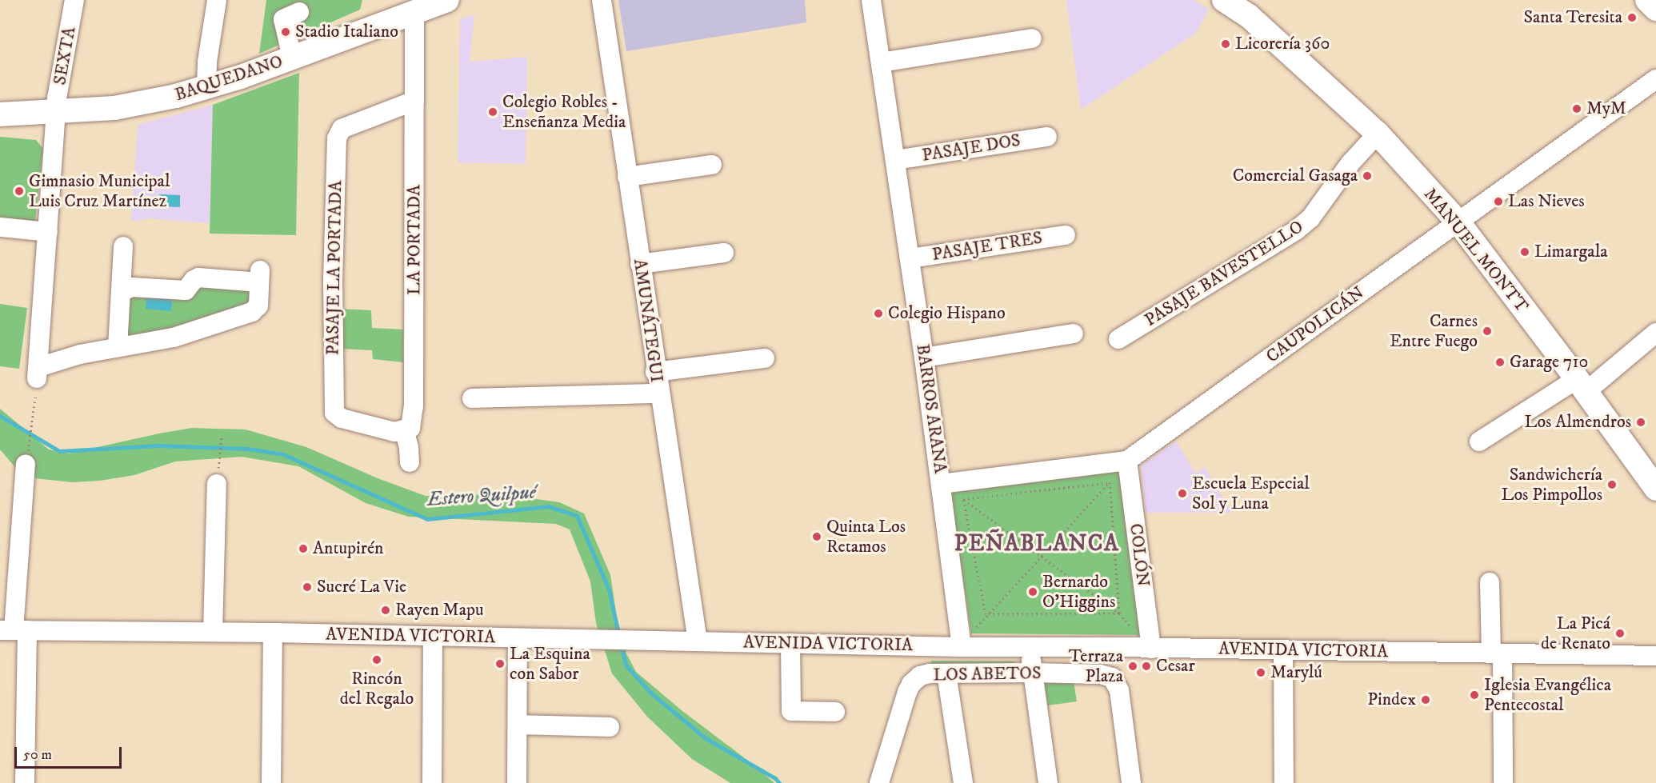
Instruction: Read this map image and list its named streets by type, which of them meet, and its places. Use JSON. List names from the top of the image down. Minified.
{"streets":{"main road":["BAQUEDANO","MANUEL MONTT"],"street":["SEXTA","PASAJE DOS","LA PORTADA","PASAJE TRES","PASAJE LA PORTADA","PASAJE BAVESTELLO","AMUNÁTEGUI","CAUPOLICÁN","BARROS ARANA","COLÓN","AVENIDA VICTORIA","LOS ABETOS"]},"crossings":[["SEXTA","BAQUEDANO"],["BAQUEDANO","LA PORTADA"],["PASAJE DOS","BARROS ARANA"],["LA PORTADA","PASAJE LA PORTADA"],["PASAJE TRES","BARROS ARANA"],["MANUEL MONTT","PASAJE BAVESTELLO"],["MANUEL MONTT","CAUPOLICÁN"],["AMUNÁTEGUI","AVENIDA VICTORIA"],["CAUPOLICÁN","BARROS ARANA"],["CAUPOLICÁN","COLÓN"],["BARROS ARANA","AVENIDA VICTORIA"],["COLÓN","AVENIDA VICTORIA"]],"districts":["PEÑABLANCA"],"water":["Estero Quilpué"],"places":["Santa Teresita","Stadio Italiano","Licorería 360","MyM","Colegio Robles - Enseñanza Media","Comercial Gasaga","Gimnasio Municipal Luis Cruz Martínez","Las Nieves","Limargala","Colegio Hispano","Carnes Entre Fuego","Garage 710","Los Almendros","Sandwichería Los Pimpollos","Escuela Especial Sol y Luna","Quinta Los Retamos","Antupirén","Sucré La Vie","Bernardo O'Higgins","Rayen Mapu","La Picá de Renato","Rincón del Regalo","La Esquina con Sabor","Terraza Plaza","Cesar","Marylú","Iglesia Evangélica Pentecostal","Pindex"],"scale_bar":"50 m"}
